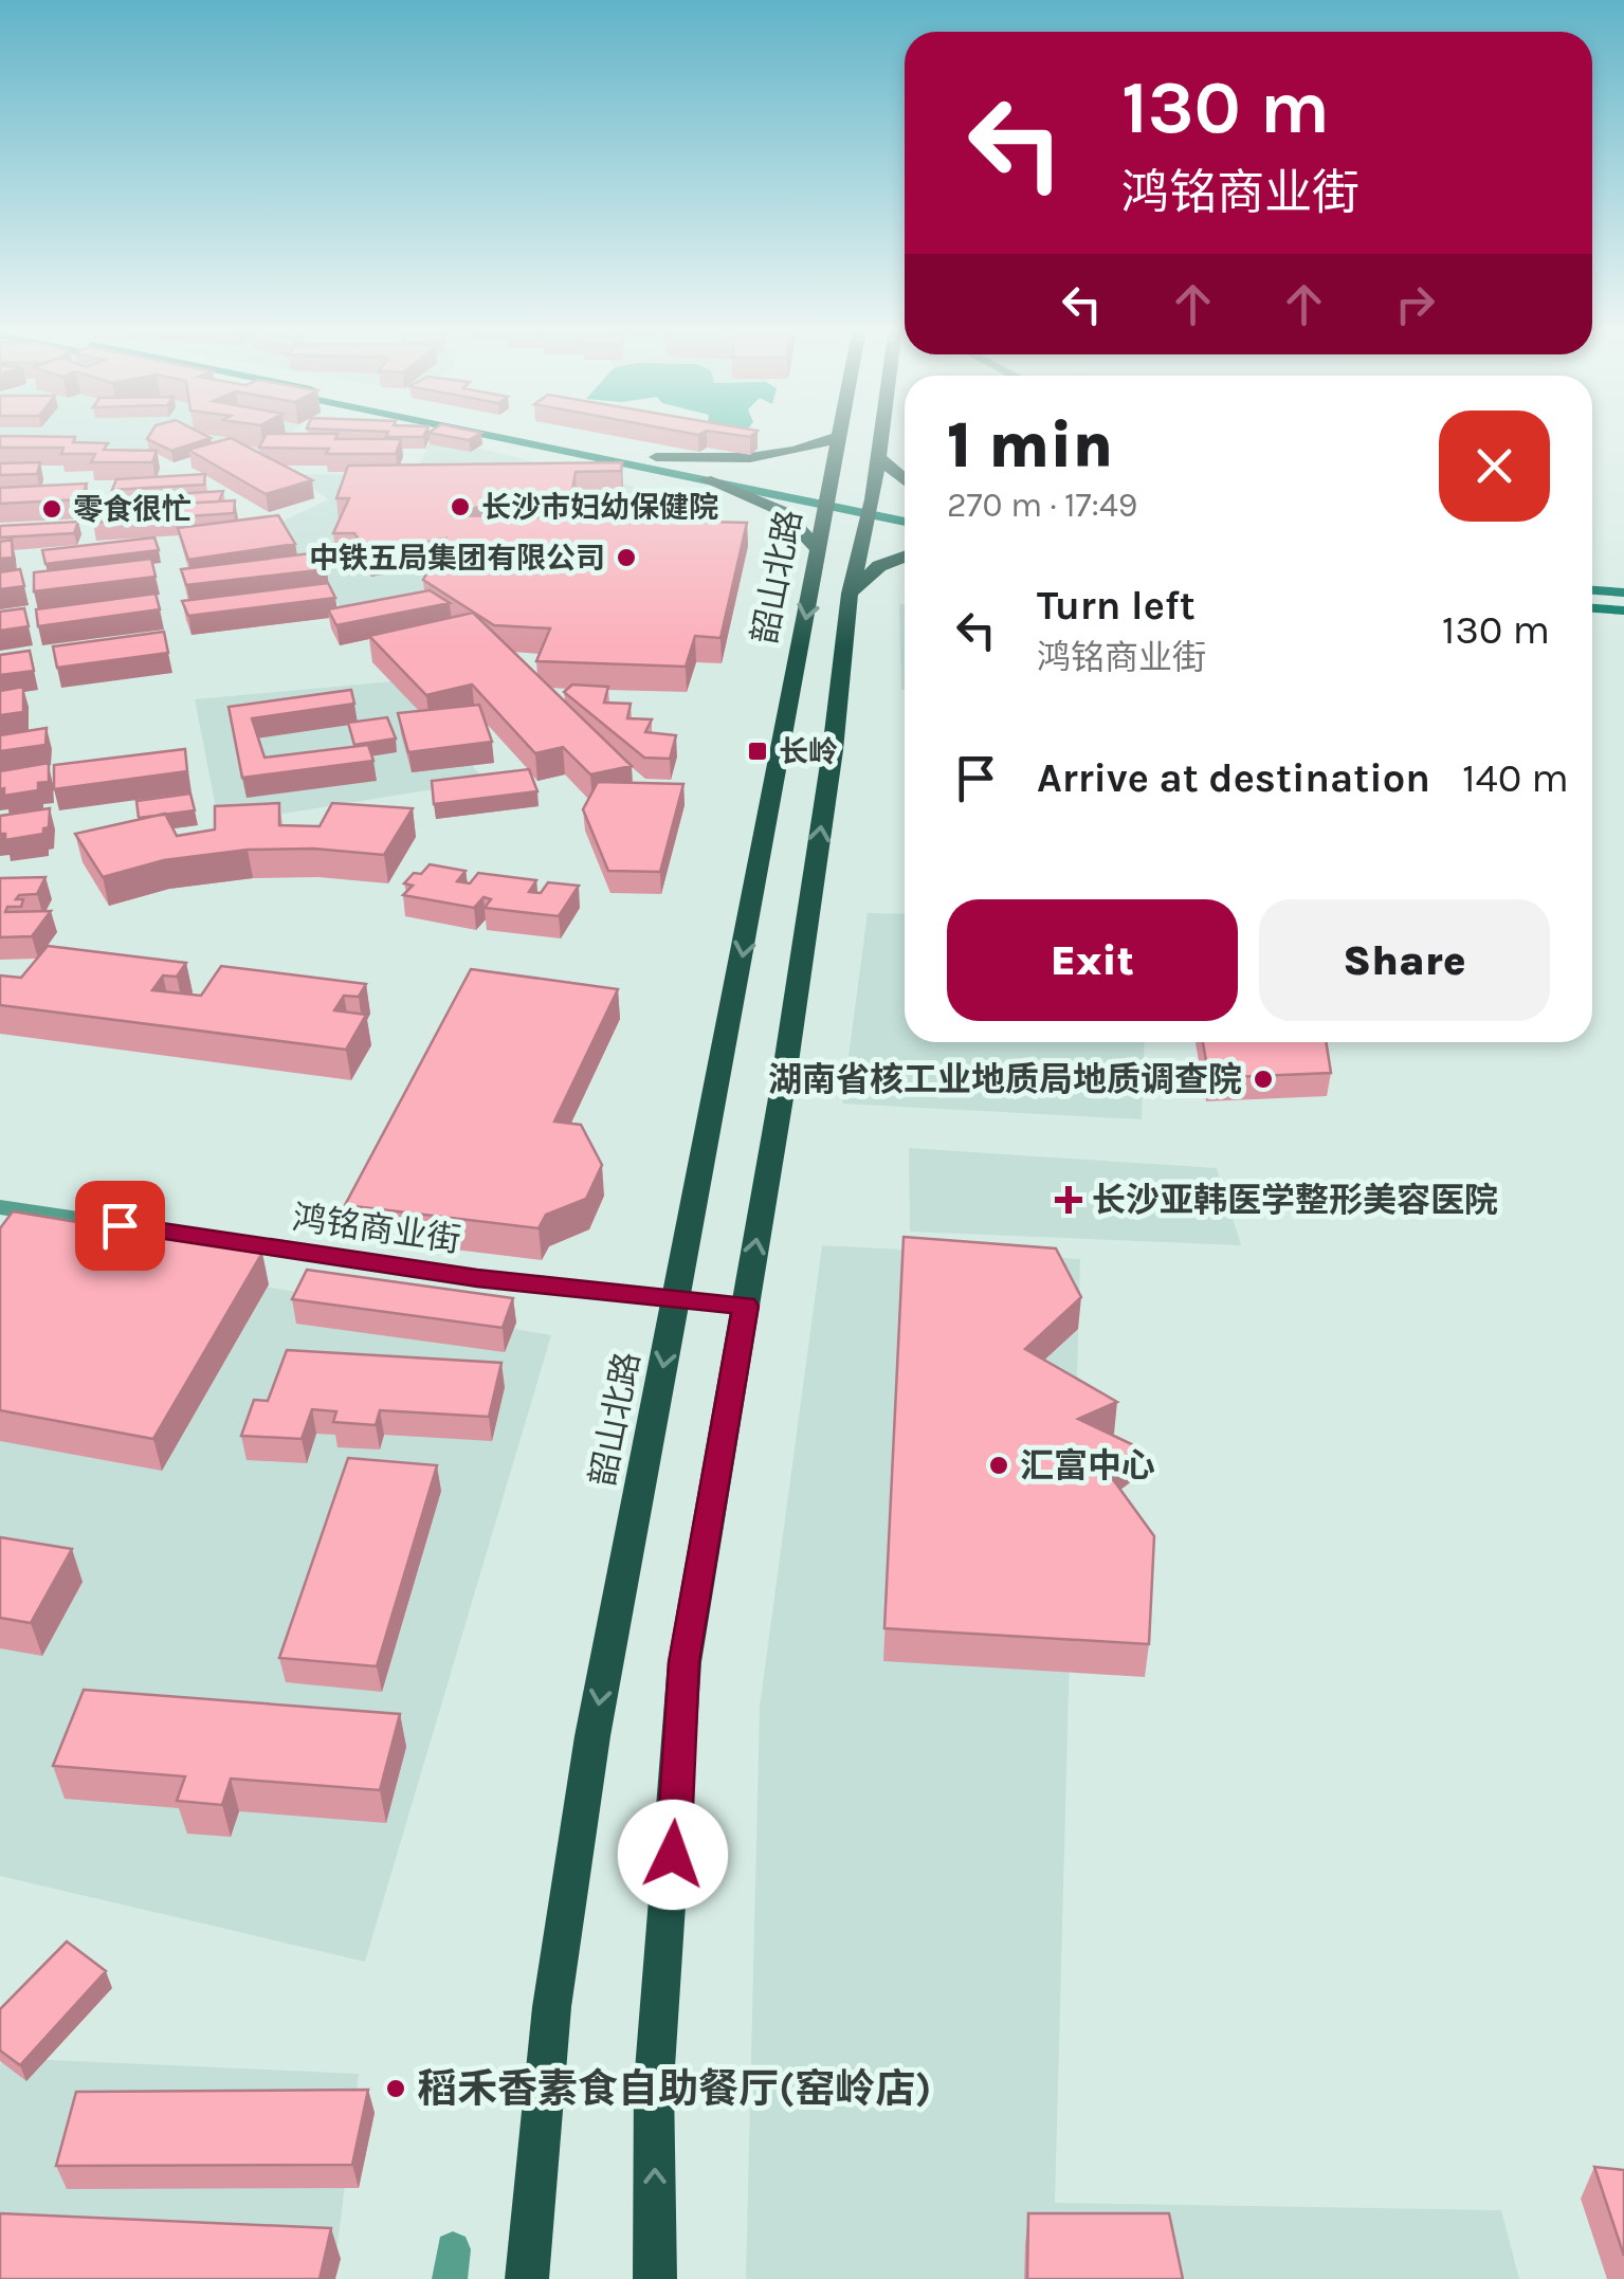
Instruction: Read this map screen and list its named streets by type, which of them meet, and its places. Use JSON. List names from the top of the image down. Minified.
{"streets":{"main road":["韶山北路"],"street":["鸿铭商业街"]},"crossings":[["韶山北路","鸿铭商业街"]],"places":{"other":["长沙市妇幼保健院","零食很忙","中铁五局集团有限公司","湖南省核工业地质局地质调查院","汇富中心","稻禾香素食自助餐厅(窑岭店)"],"transit":["长岭"],"health":["长沙亚韩医学整形美容医院"]},"page":{"turn":["130 m","鸿铭商业街"],"heading":["1 min","270 m · 17:49"],"list":[{"name":"Turn left","note":"鸿铭商业街","value":"130 m"},{"name":"Arrive at destination","value":"140 m"}],"buttons":["Exit","Share"]}}
